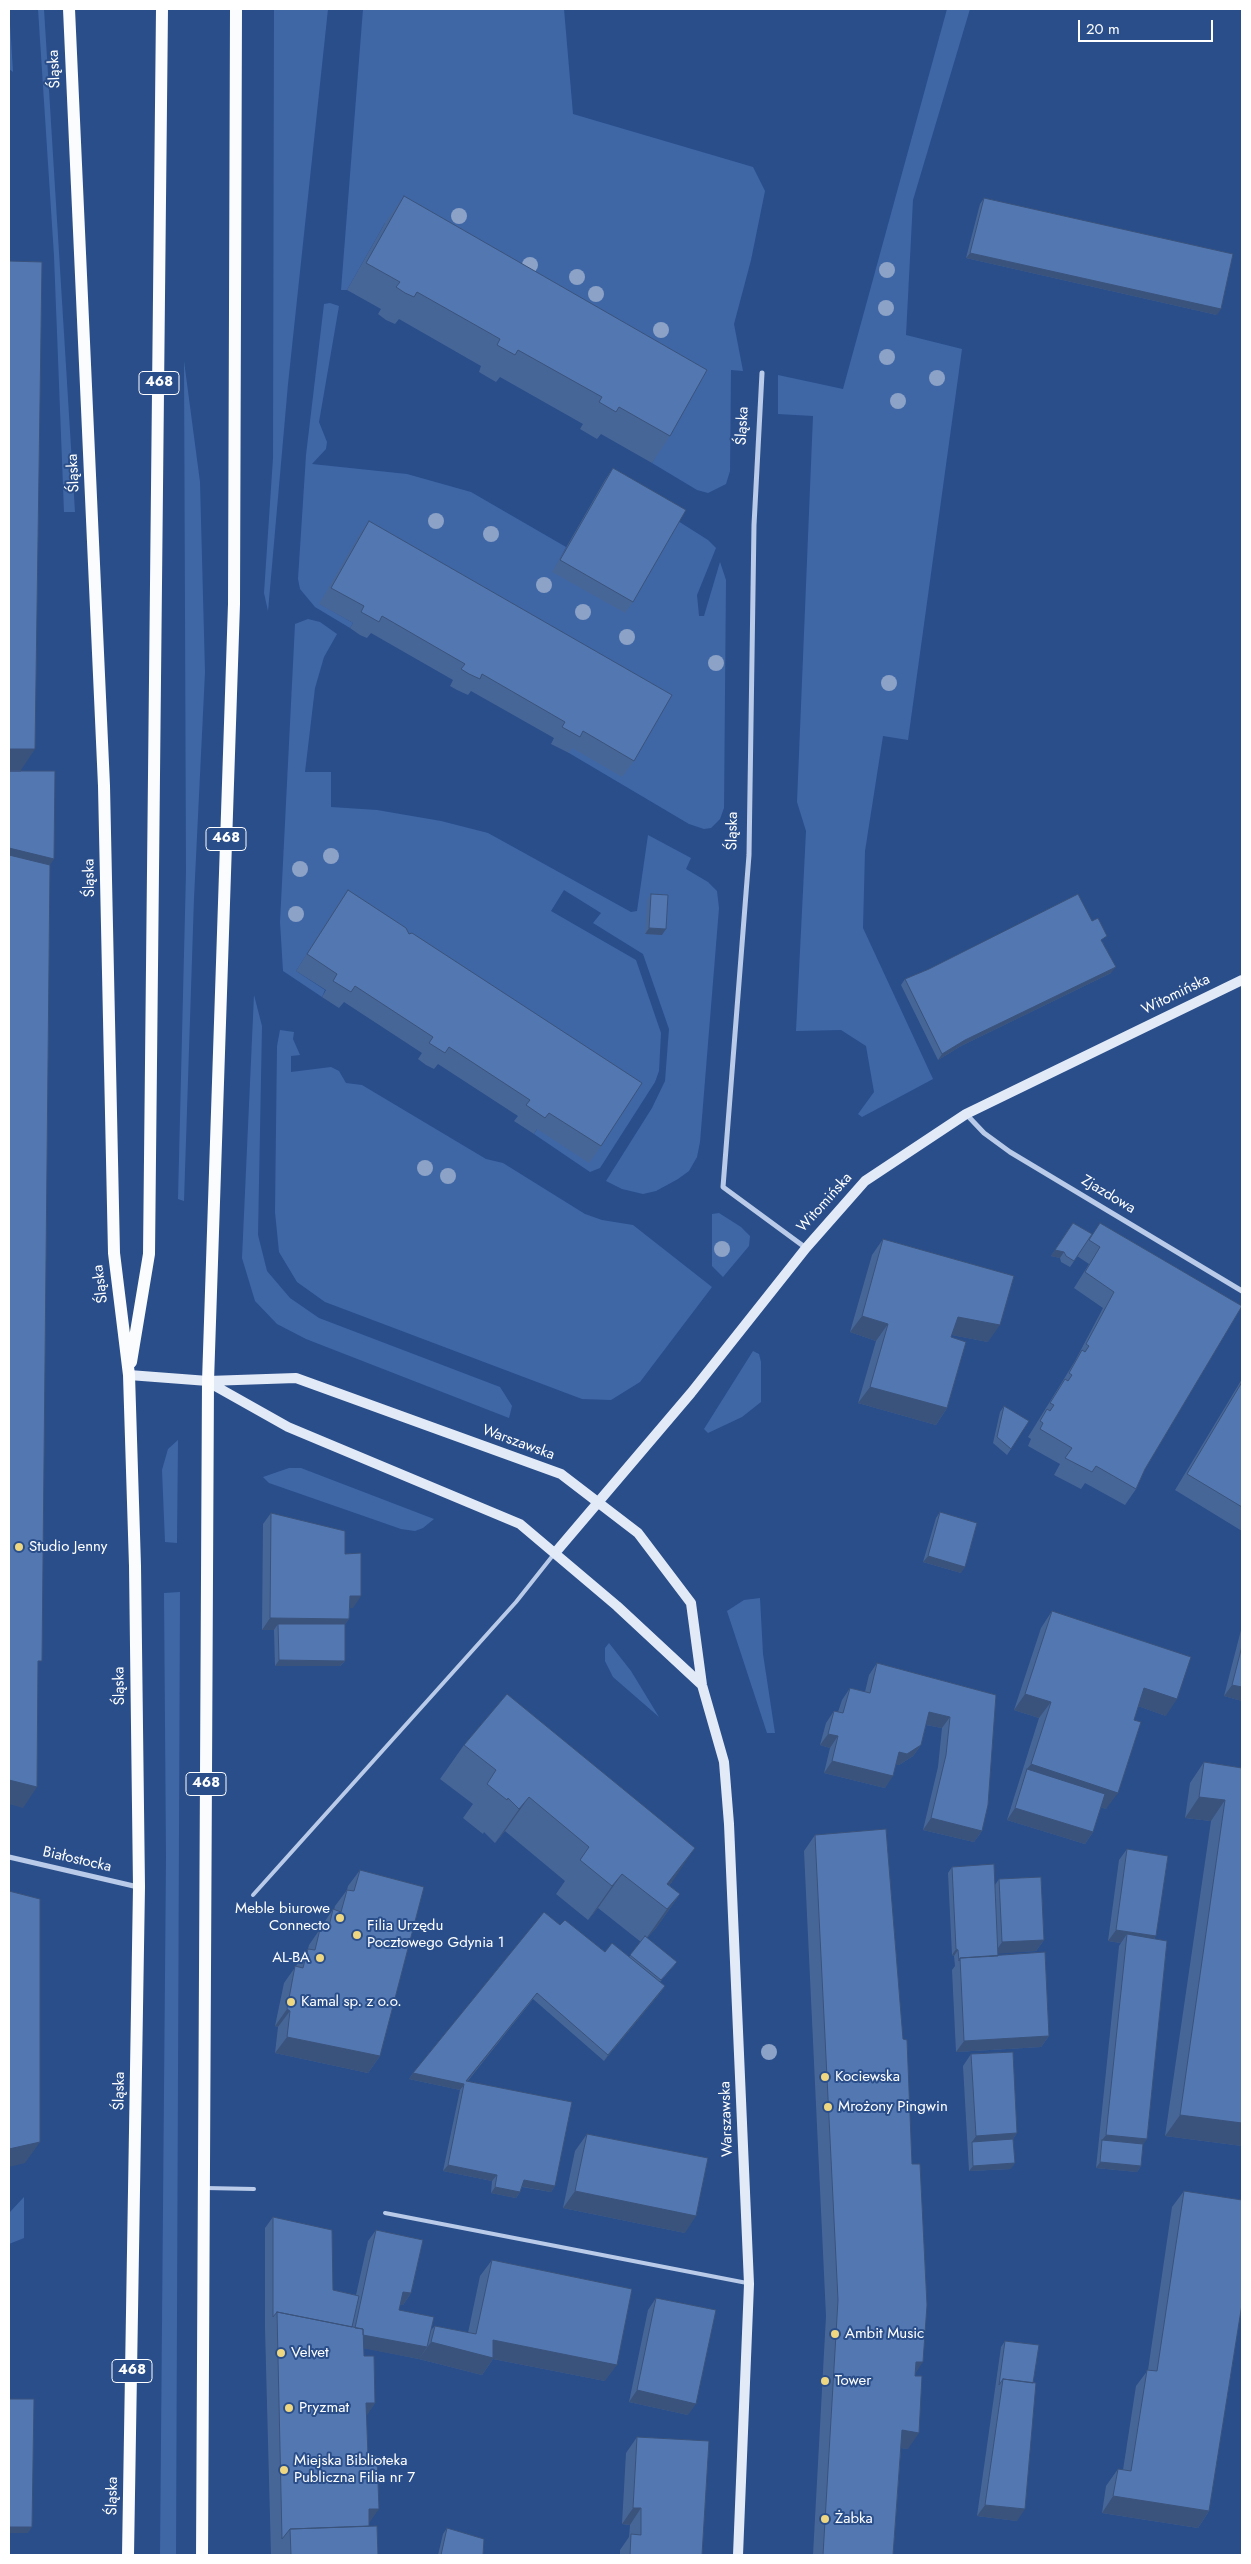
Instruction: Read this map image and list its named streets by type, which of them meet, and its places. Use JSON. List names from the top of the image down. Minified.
{"streets":{"main road":["Śląska","468"],"street":["Witomińska","Zjazdowa","Warszawska","Białostocka"]},"crossings":[["Śląska","468"],["Śląska","Witomińska"],["Śląska","Warszawska"],["Śląska","Białostocka"],["468","Warszawska"],["Witomińska","Zjazdowa"],["Witomińska","Warszawska"]],"places":["Studio Jenny","Meble biurowe Connecto","Filia Urzędu Pocztowego Gdynia 1","AL-BA","Kamal sp. z o.o.","Kociewska","Mrożony Pingwin","Ambit Music","Velvet","Tower","Pryzmat","Miejska Biblioteka Publiczna Filia nr 7","Żabka"],"scale_bar":"20 m"}
